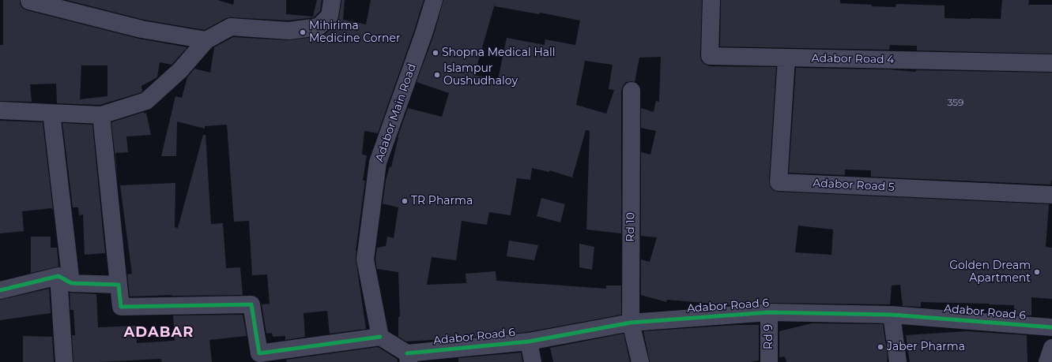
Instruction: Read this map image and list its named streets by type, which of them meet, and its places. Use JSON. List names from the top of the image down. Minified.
{"streets":{"street":["Adabor Road 4","Adabor Main Road","Adabor Road 5","Rd 10","Adabor Road 6","Rd 9"]},"crossings":[["Adabor Road 4","Adabor Road 5"],["Rd 10","Adabor Road 6"],["Adabor Road 6","Rd 9"]],"districts":["ADABAR"],"places":["Mihirima Medicine Corner","Shopna Medical Hall","Islampur Oushudhaloy","TR Pharma","Golden Dream Apartment","Jaber Pharma"],"house_numbers":["359"]}
